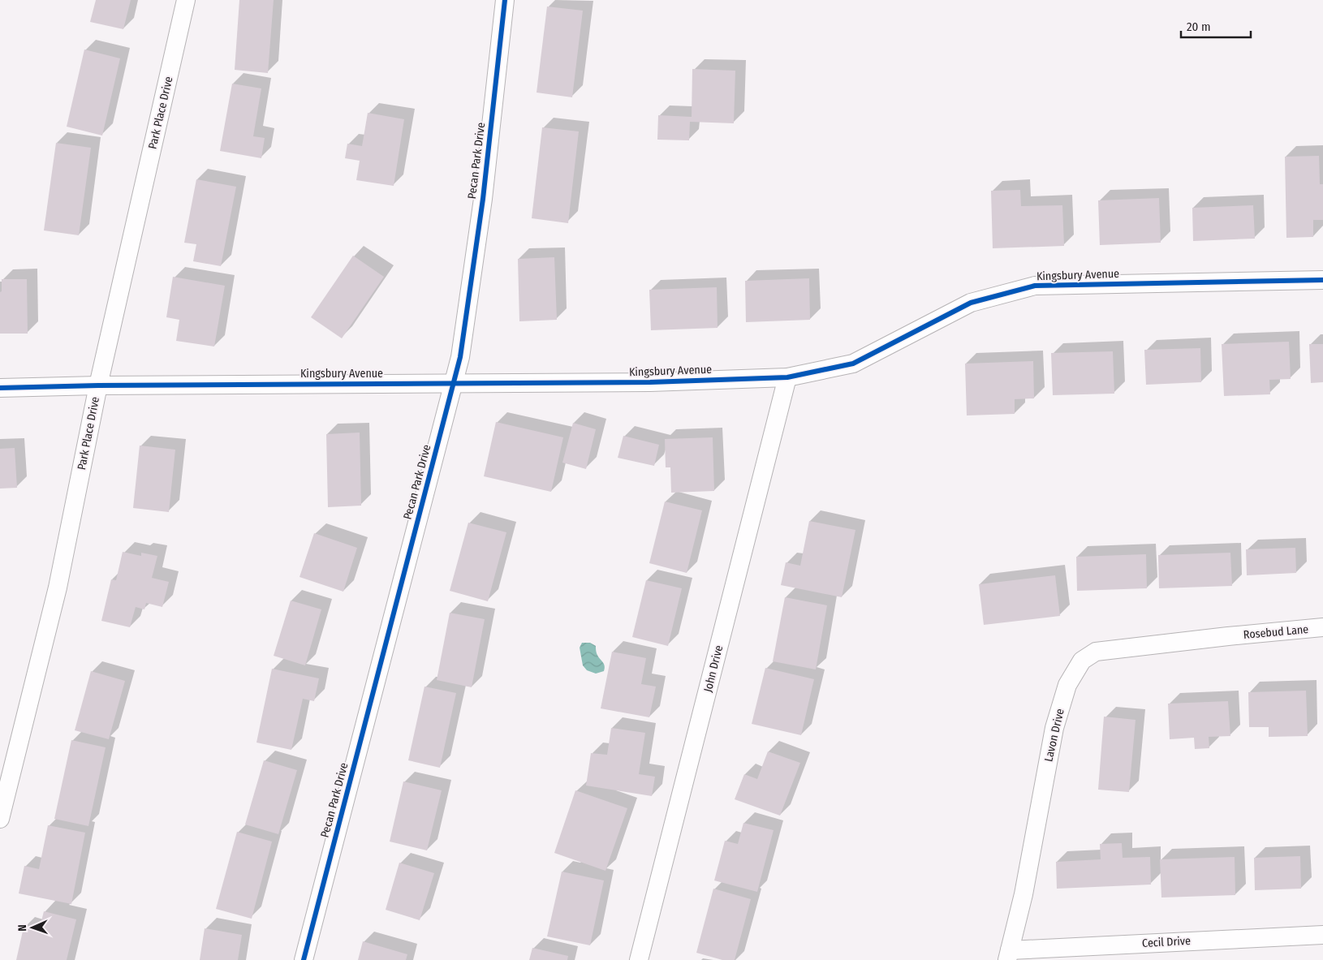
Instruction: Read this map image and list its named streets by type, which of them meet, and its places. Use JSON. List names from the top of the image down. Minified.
{"streets":{"street":["Park Place Drive","Pecan Park Drive","Kingsbury Avenue","Rosebud Lane","John Drive","Lavon Drive","Cecil Drive"]},"crossings":[["Park Place Drive","Kingsbury Avenue"],["Pecan Park Drive","Kingsbury Avenue"],["Kingsbury Avenue","John Drive"],["Rosebud Lane","Lavon Drive"],["Lavon Drive","Cecil Drive"]],"scale_bar":"20 m","north":"left"}
